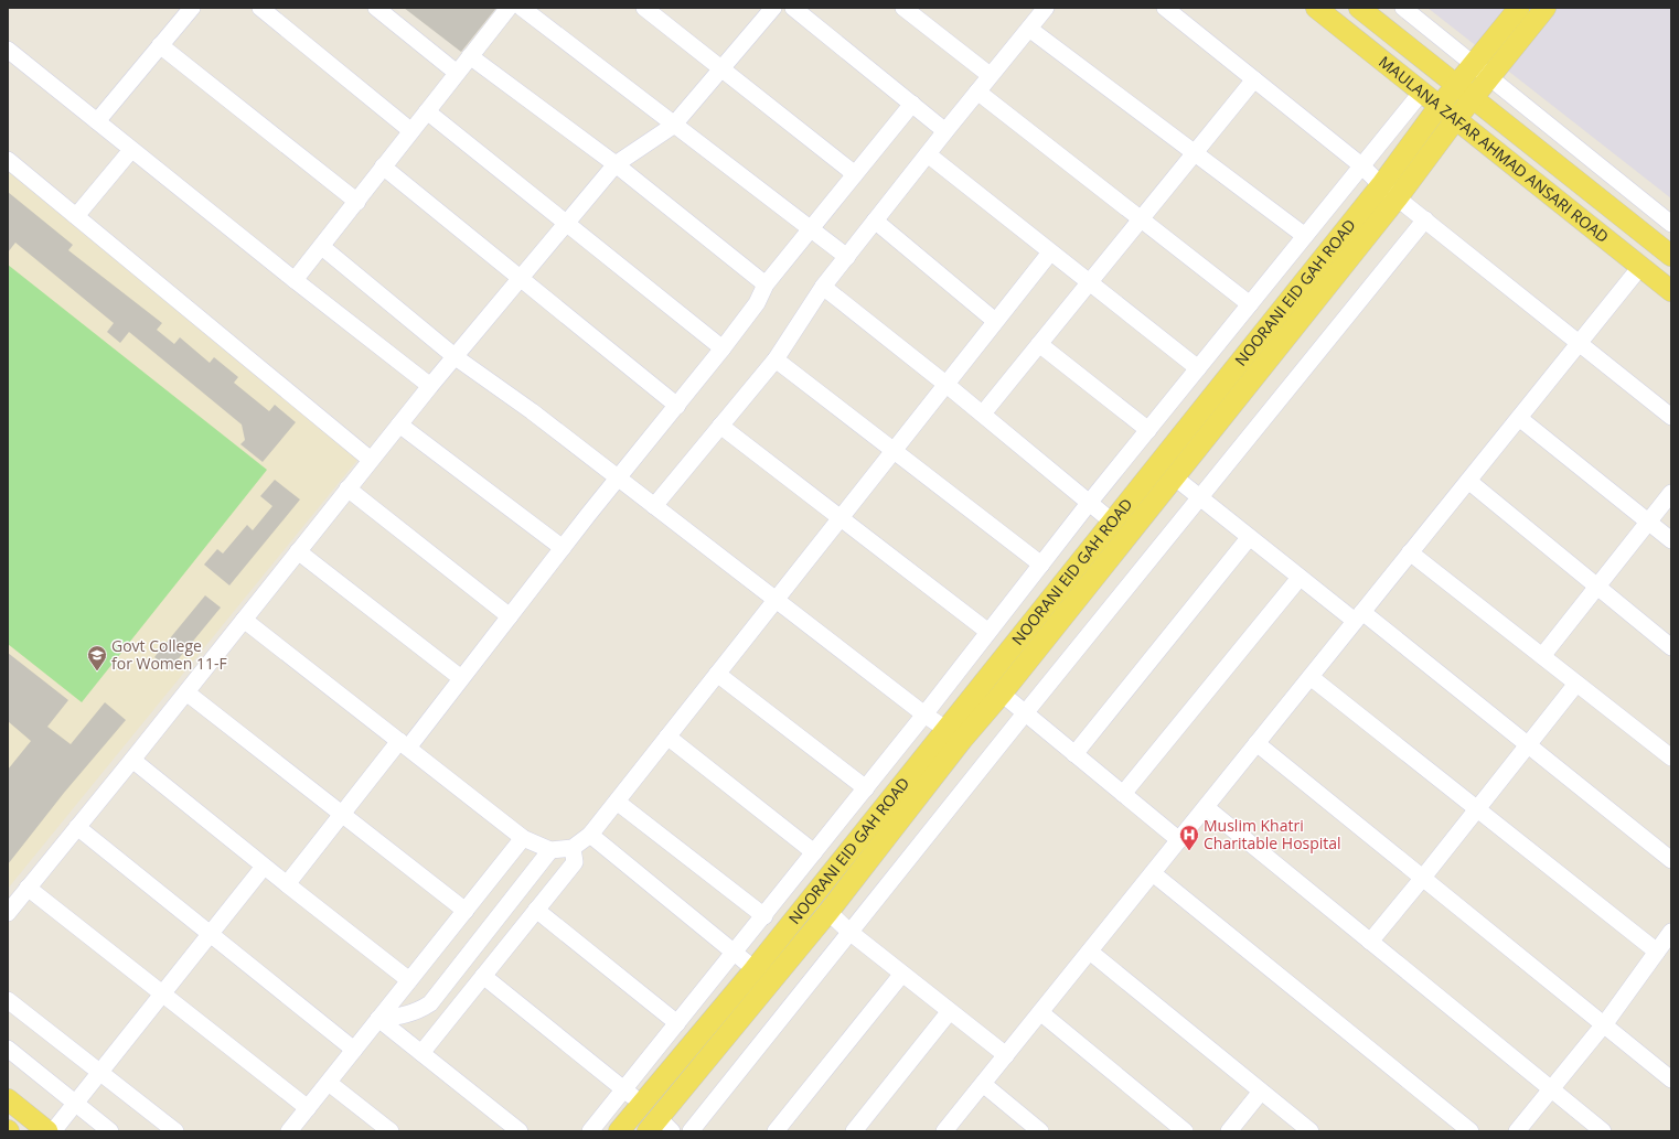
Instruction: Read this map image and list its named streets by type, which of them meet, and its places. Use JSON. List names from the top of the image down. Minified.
{"streets":{"main road":["MAULANA ZAFAR AHMAD ANSARI ROAD","NOORANI EID GAH ROAD"]},"crossings":[["MAULANA ZAFAR AHMAD ANSARI ROAD","NOORANI EID GAH ROAD"]],"places":{"school or university":["Govt College for Women 11-F"],"hospital":["Muslim Khatri Charitable Hospital"]}}
